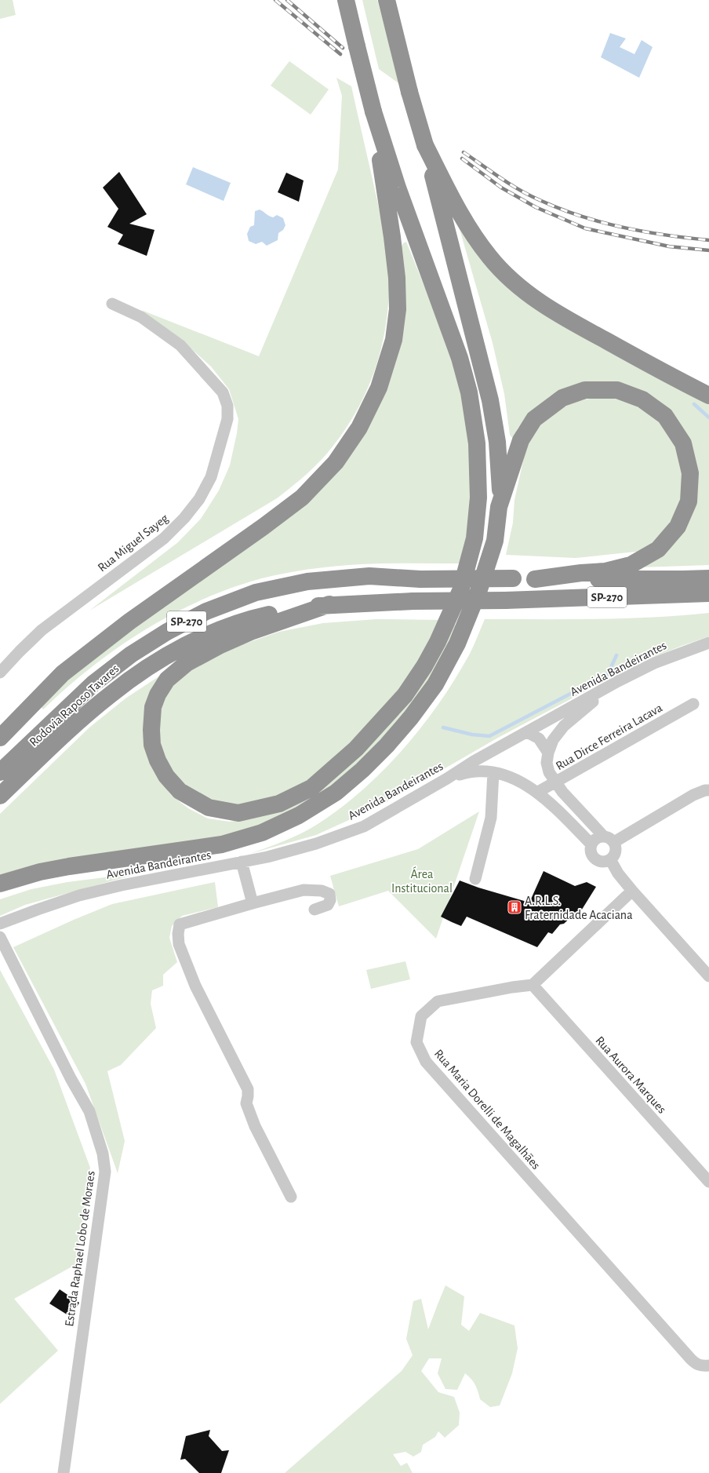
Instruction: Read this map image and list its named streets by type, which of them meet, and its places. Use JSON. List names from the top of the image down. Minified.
{"streets":{"highway":["SP-270","Rodovia Raposo Tavares"],"street":["Rua Miguel Sayeg","Avenida Bandeirantes","Rua Dirce Ferreira Lacava","Rua Aurora Marques","Rua Maria Dorelli de Magalhães","Estrada Raphael Lobo de Moraes"]},"crossings":[["SP-270","Rodovia Raposo Tavares"],["Rua Aurora Marques","Rua Maria Dorelli de Magalhães"]],"parks":["Área Institucional"],"places":{"building":["A.R.L.S. Fraternidade Acaciana"]}}
